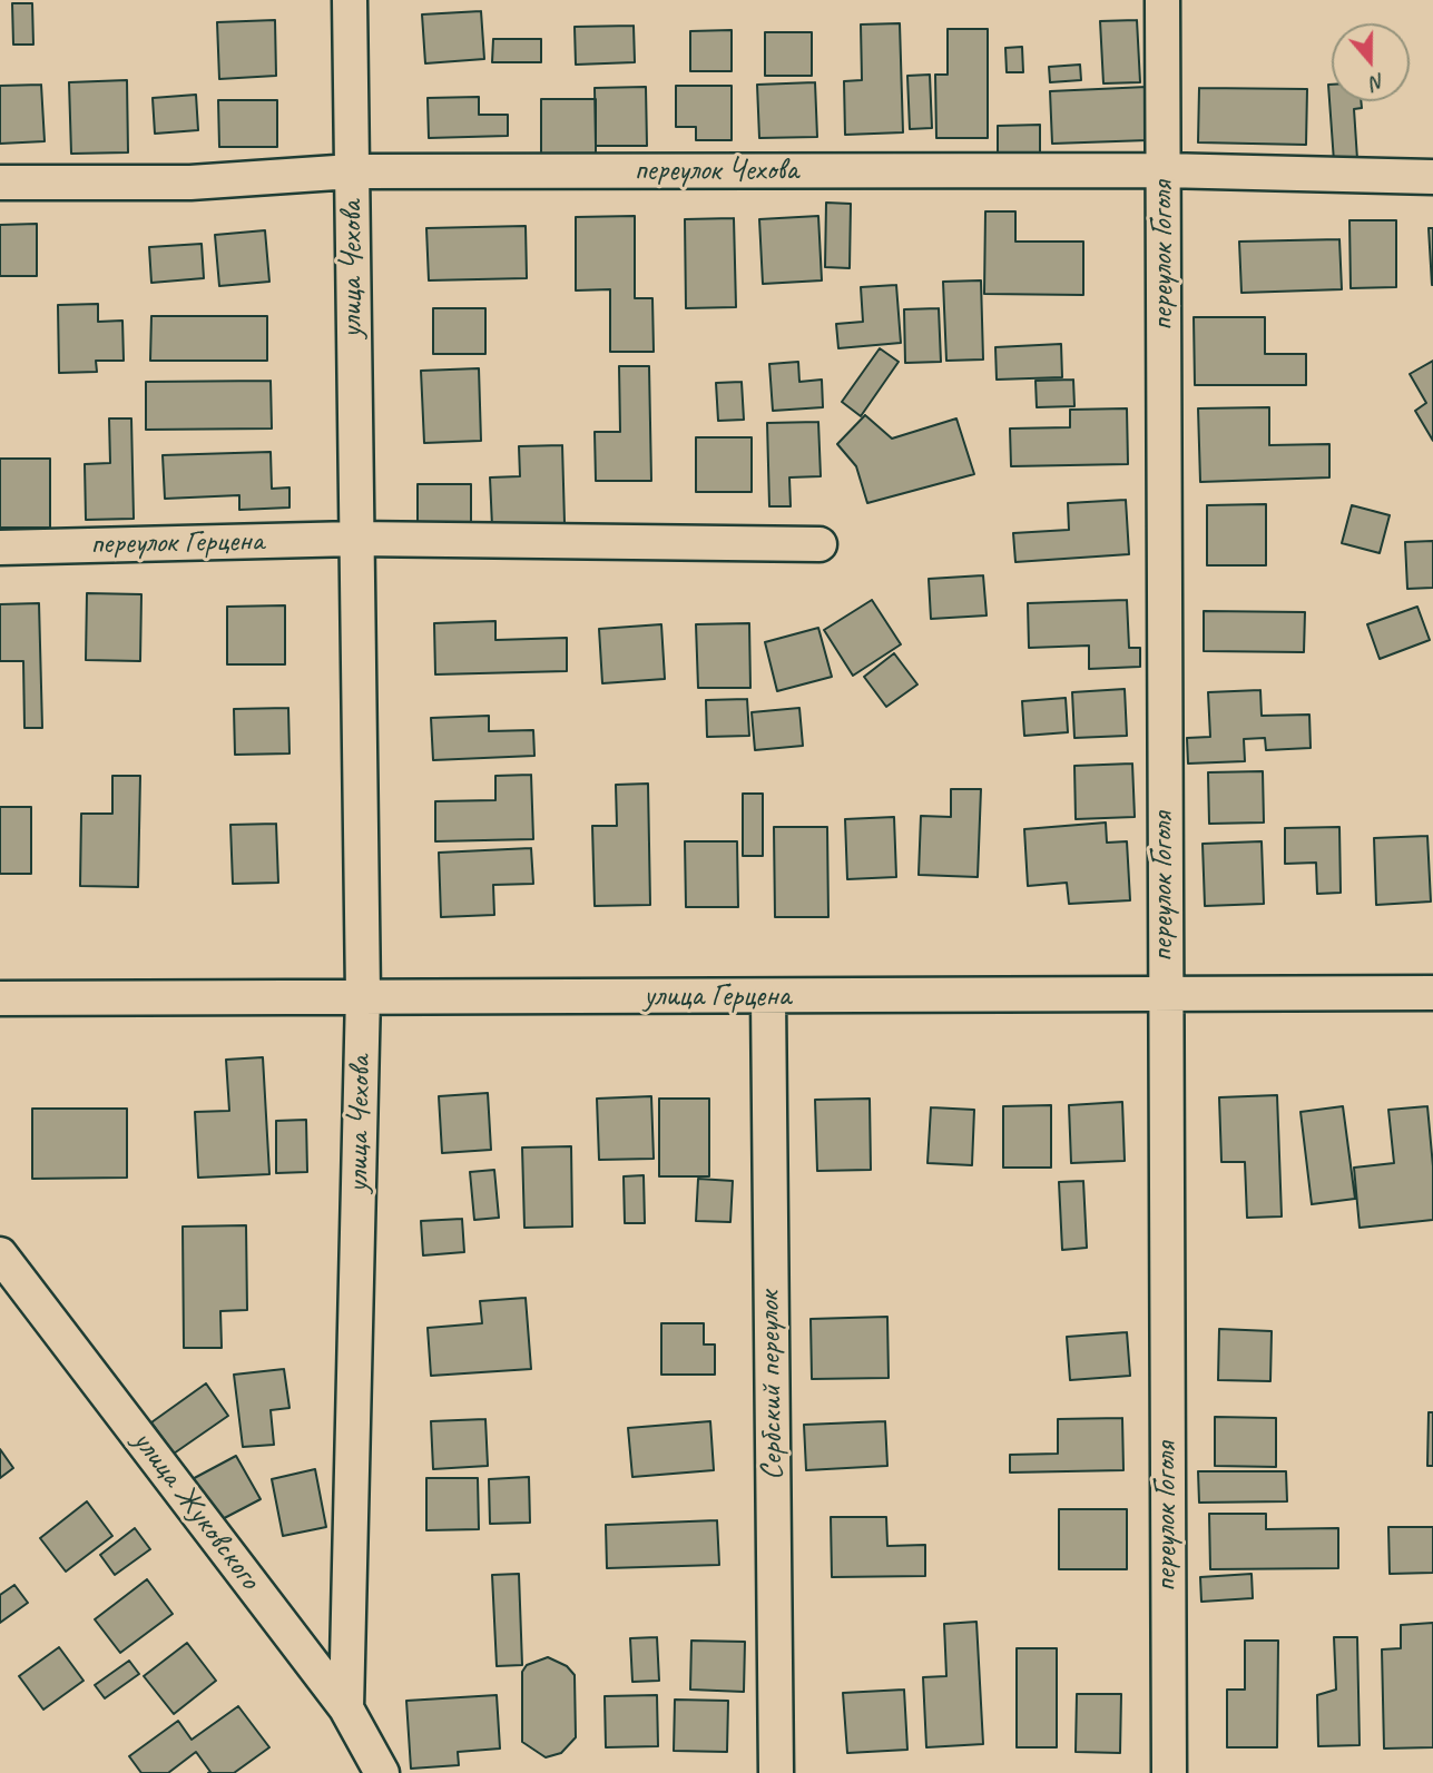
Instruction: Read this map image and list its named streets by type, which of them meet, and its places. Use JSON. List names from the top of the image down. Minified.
{"streets":{"street":["переулок Чехова","переулок Гоголя","улица Чехова","переулок Герцена","улица Герцена","Сербский переулок","улица Жуковского"]},"crossings":[["переулок Чехова","переулок Гоголя"],["переулок Чехова","улица Чехова"],["переулок Гоголя","улица Герцена"],["улица Чехова","переулок Герцена"],["улица Чехова","улица Герцена"],["улица Чехова","улица Жуковского"],["улица Герцена","Сербский переулок"]],"north":"bottom"}
